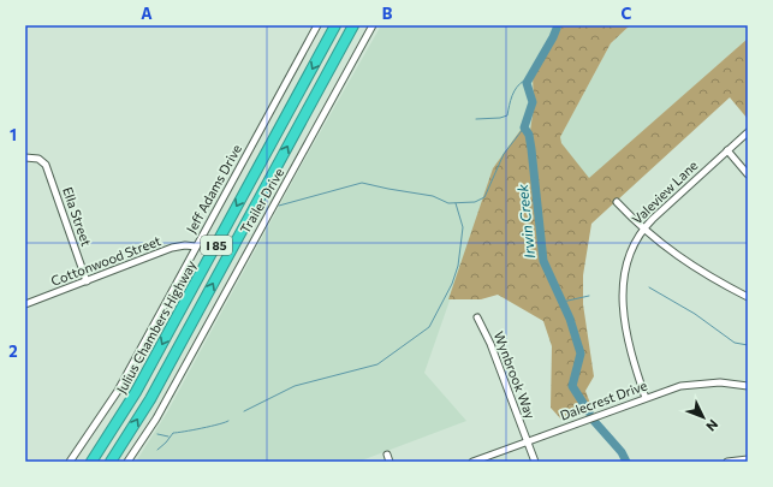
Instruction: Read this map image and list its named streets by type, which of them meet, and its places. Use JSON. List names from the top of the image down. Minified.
{"streets":{"highway":["I 85","Julius Chambers Highway"],"street":["Jeff Adams Drive","Valeview Lane","Trailer Drive","Ella Street","Cottonwood Street","Wynbrook Way","Dalecrest Drive"]},"crossings":[["Jeff Adams Drive","Cottonwood Street"],["Valeview Lane","Dalecrest Drive"],["Ella Street","Cottonwood Street"],["Wynbrook Way","Dalecrest Drive"]],"water":["Irwin Creek"],"north":"bottom right","grid":{"columns":["A","B","C"],"rows":["1","2"]}}
